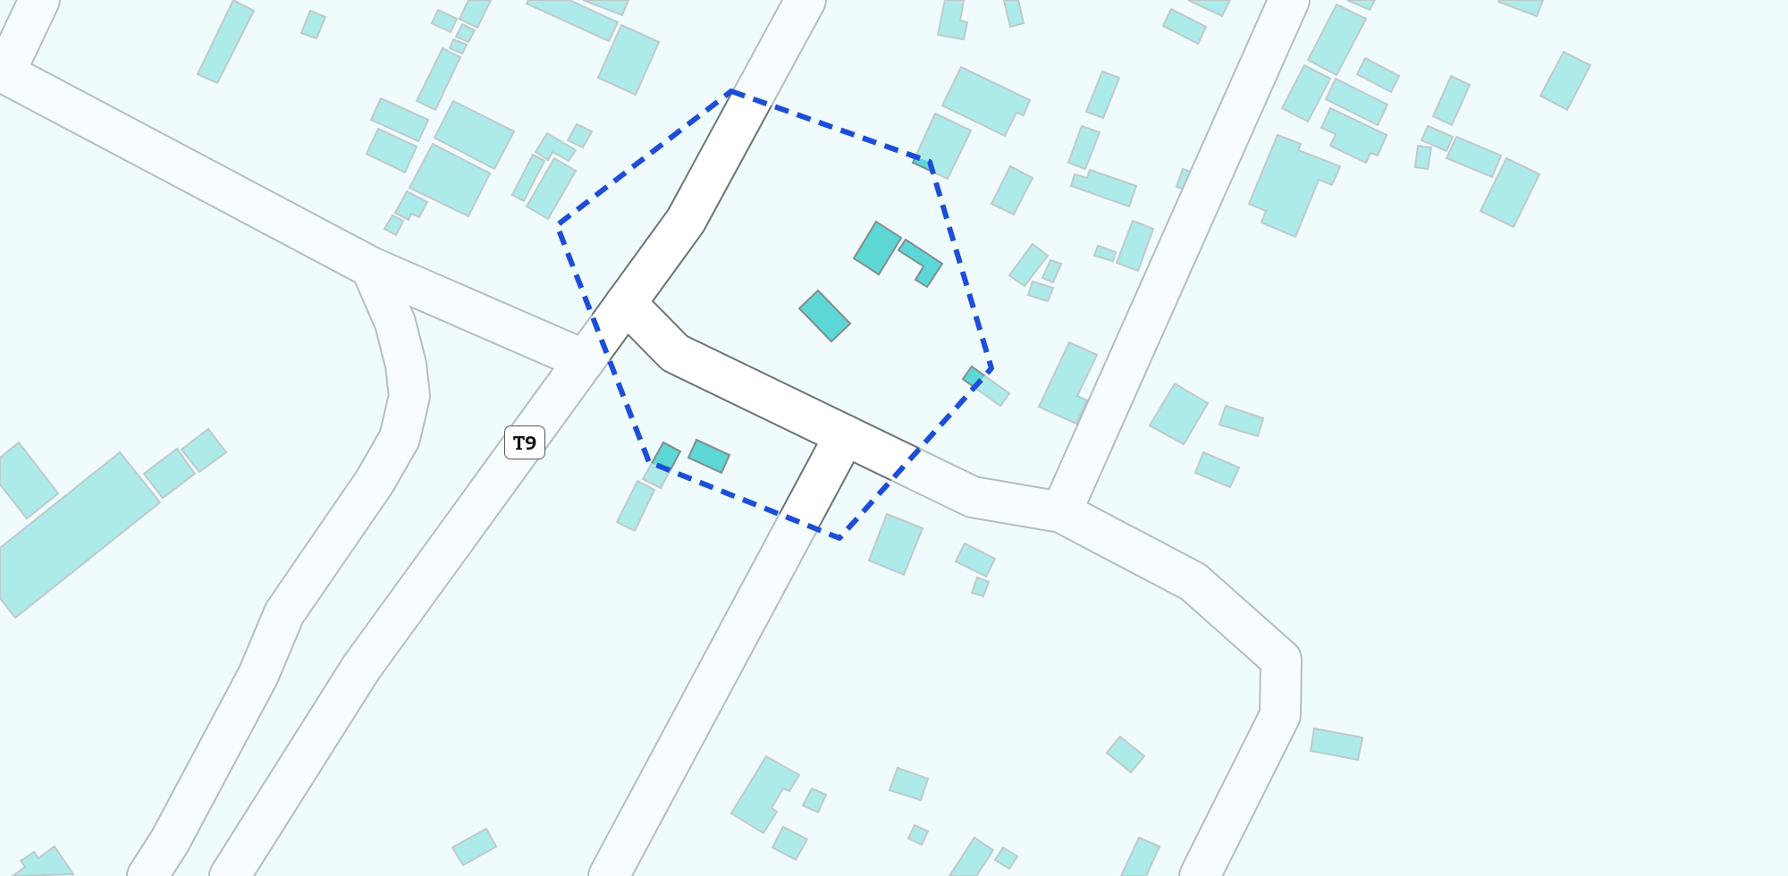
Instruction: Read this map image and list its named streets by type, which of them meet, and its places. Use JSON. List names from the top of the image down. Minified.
{"streets":{"main road":["T9"]}}
